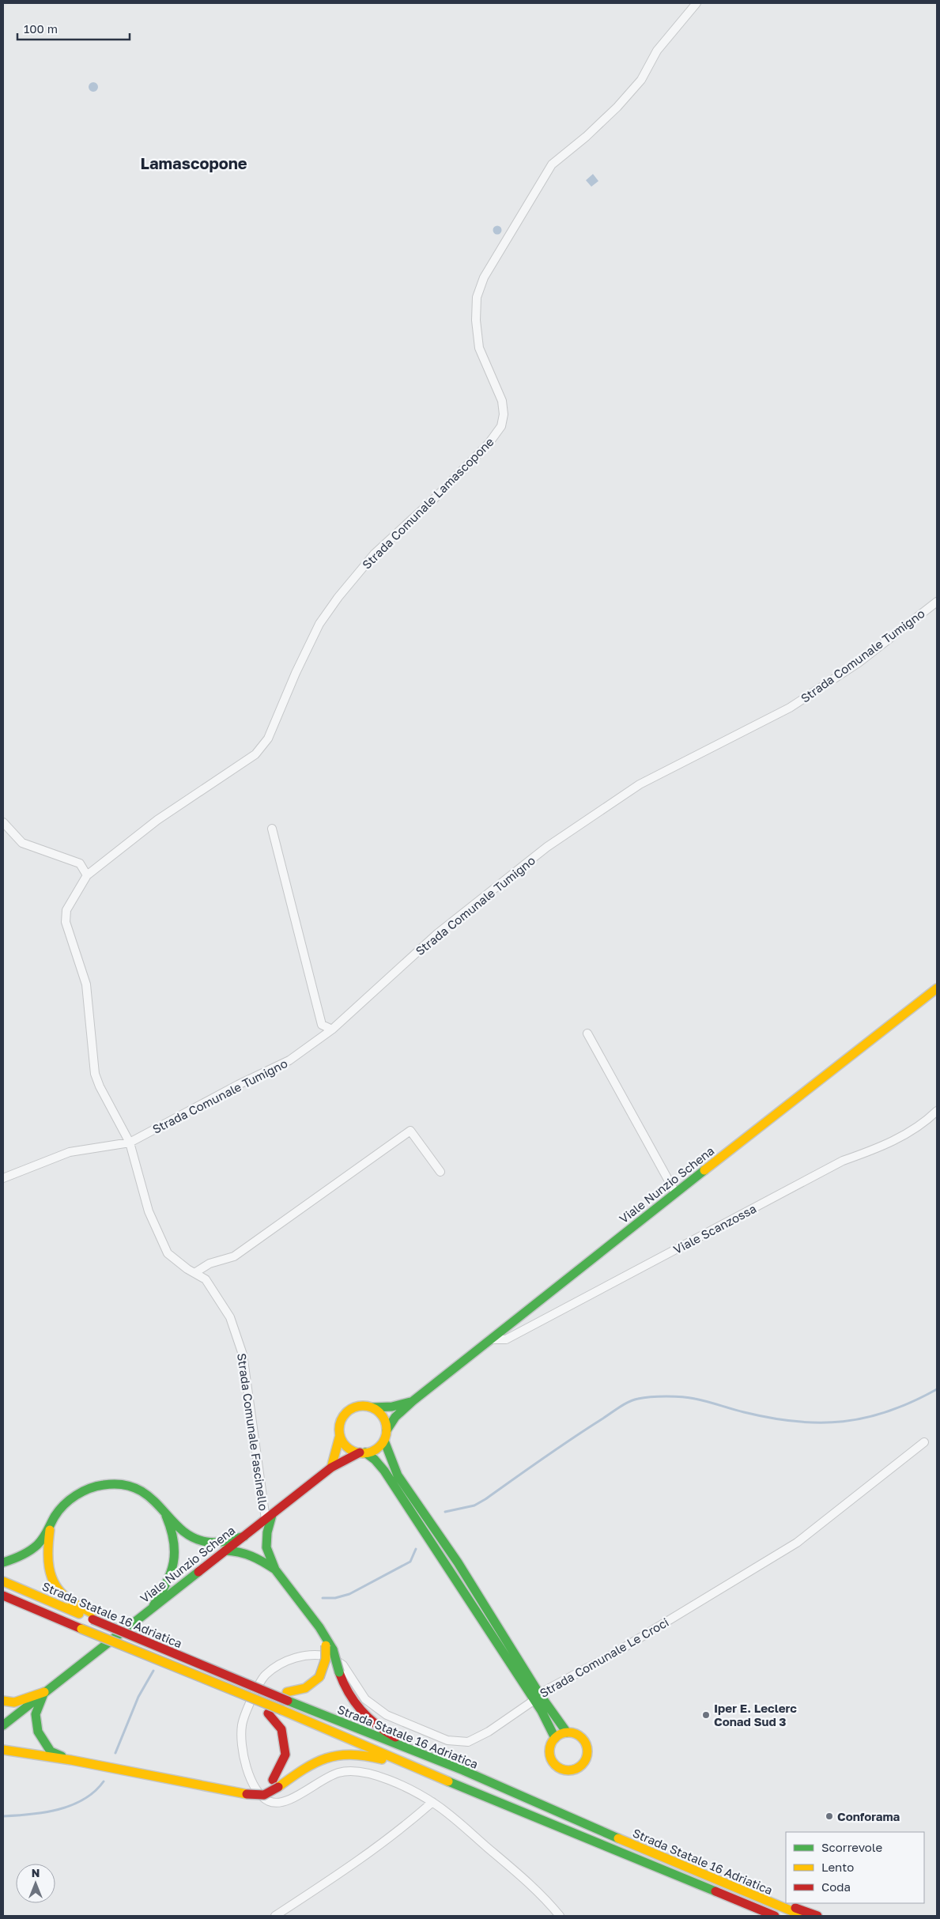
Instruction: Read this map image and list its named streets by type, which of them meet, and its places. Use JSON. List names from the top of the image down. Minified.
{"streets":{"main road":["Viale Nunzio Schena","Strada Statale 16 Adriatica"],"street":["Strada Comunale Lamascopone","Strada Comunale Tumigno","Viale Scanzossa","Strada Comunale Fascinello","Strada Comunale Le Croci"]},"crossings":[["Strada Comunale Lamascopone","Strada Comunale Tumigno"],["Strada Comunale Lamascopone","Strada Comunale Fascinello"],["Strada Comunale Tumigno","Strada Comunale Fascinello"],["Viale Nunzio Schena","Viale Scanzossa"],["Viale Nunzio Schena","Strada Comunale Fascinello"]],"districts":["Lamascopone"],"places":["Iper E. Leclerc Conad Sud 3","Conforama"],"legend":["Scorrevole","Lento","Coda"],"scale_bar":"100 m","north":"top"}
